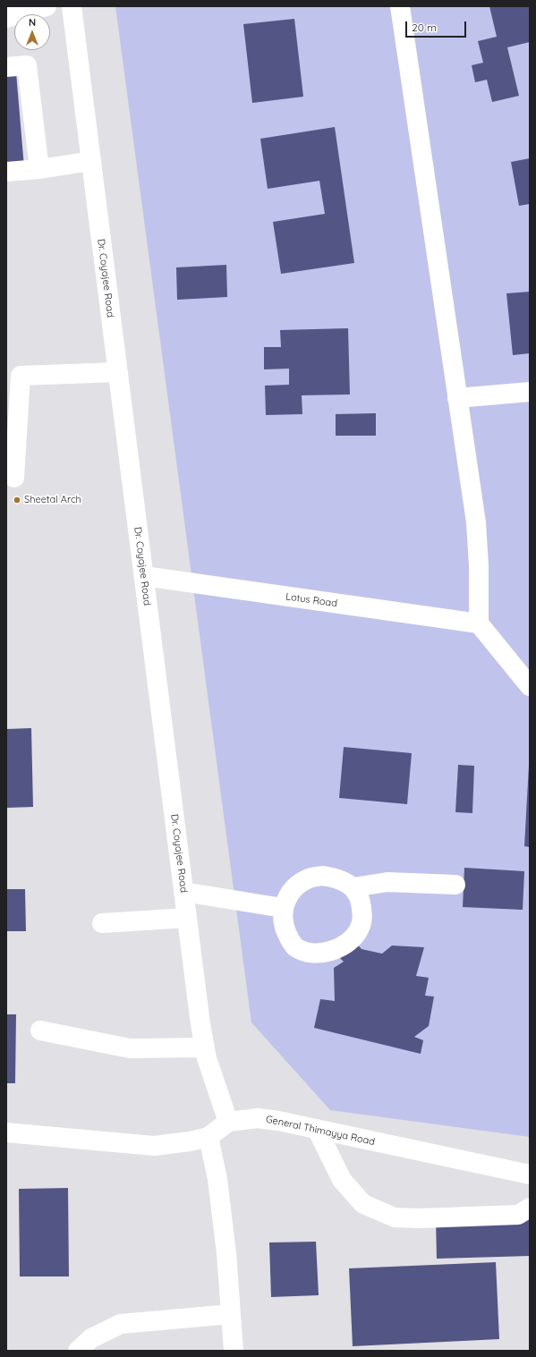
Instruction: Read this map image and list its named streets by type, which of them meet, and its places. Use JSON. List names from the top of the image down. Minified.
{"streets":{"street":["Dr. Coyajee Road","Lotus Road","General Thimayya Road"]},"crossings":[["Dr. Coyajee Road","Lotus Road"],["Dr. Coyajee Road","General Thimayya Road"]],"places":["Sheetal Arch"],"scale_bar":"20 m","north":"top"}
